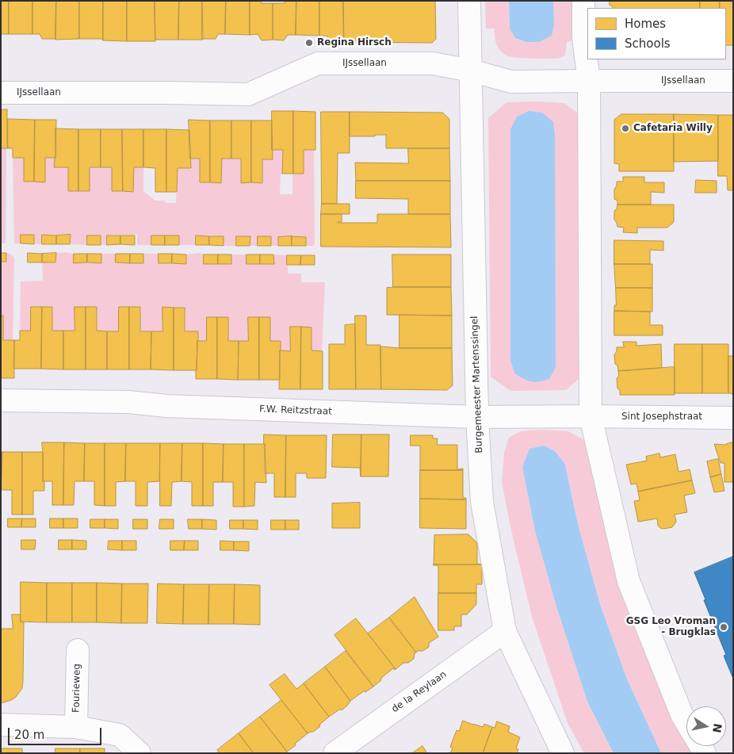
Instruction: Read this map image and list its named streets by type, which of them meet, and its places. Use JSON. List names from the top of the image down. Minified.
{"streets":{"street":["IJssellaan","Burgemeester Martenssingel","F.W. Reitzstraat","Sint Josephstraat","Fourieweg","de la Reylaan"]},"crossings":[["IJssellaan","Burgemeester Martenssingel"],["Burgemeester Martenssingel","F.W. Reitzstraat"],["Burgemeester Martenssingel","de la Reylaan"],["F.W. Reitzstraat","Sint Josephstraat"]],"places":["Regina Hirsch","Cafetaria Willy","GSG Leo Vroman - Brugklas"],"legend":["Homes","Schools"],"scale_bar":"20 m","north":"right"}
